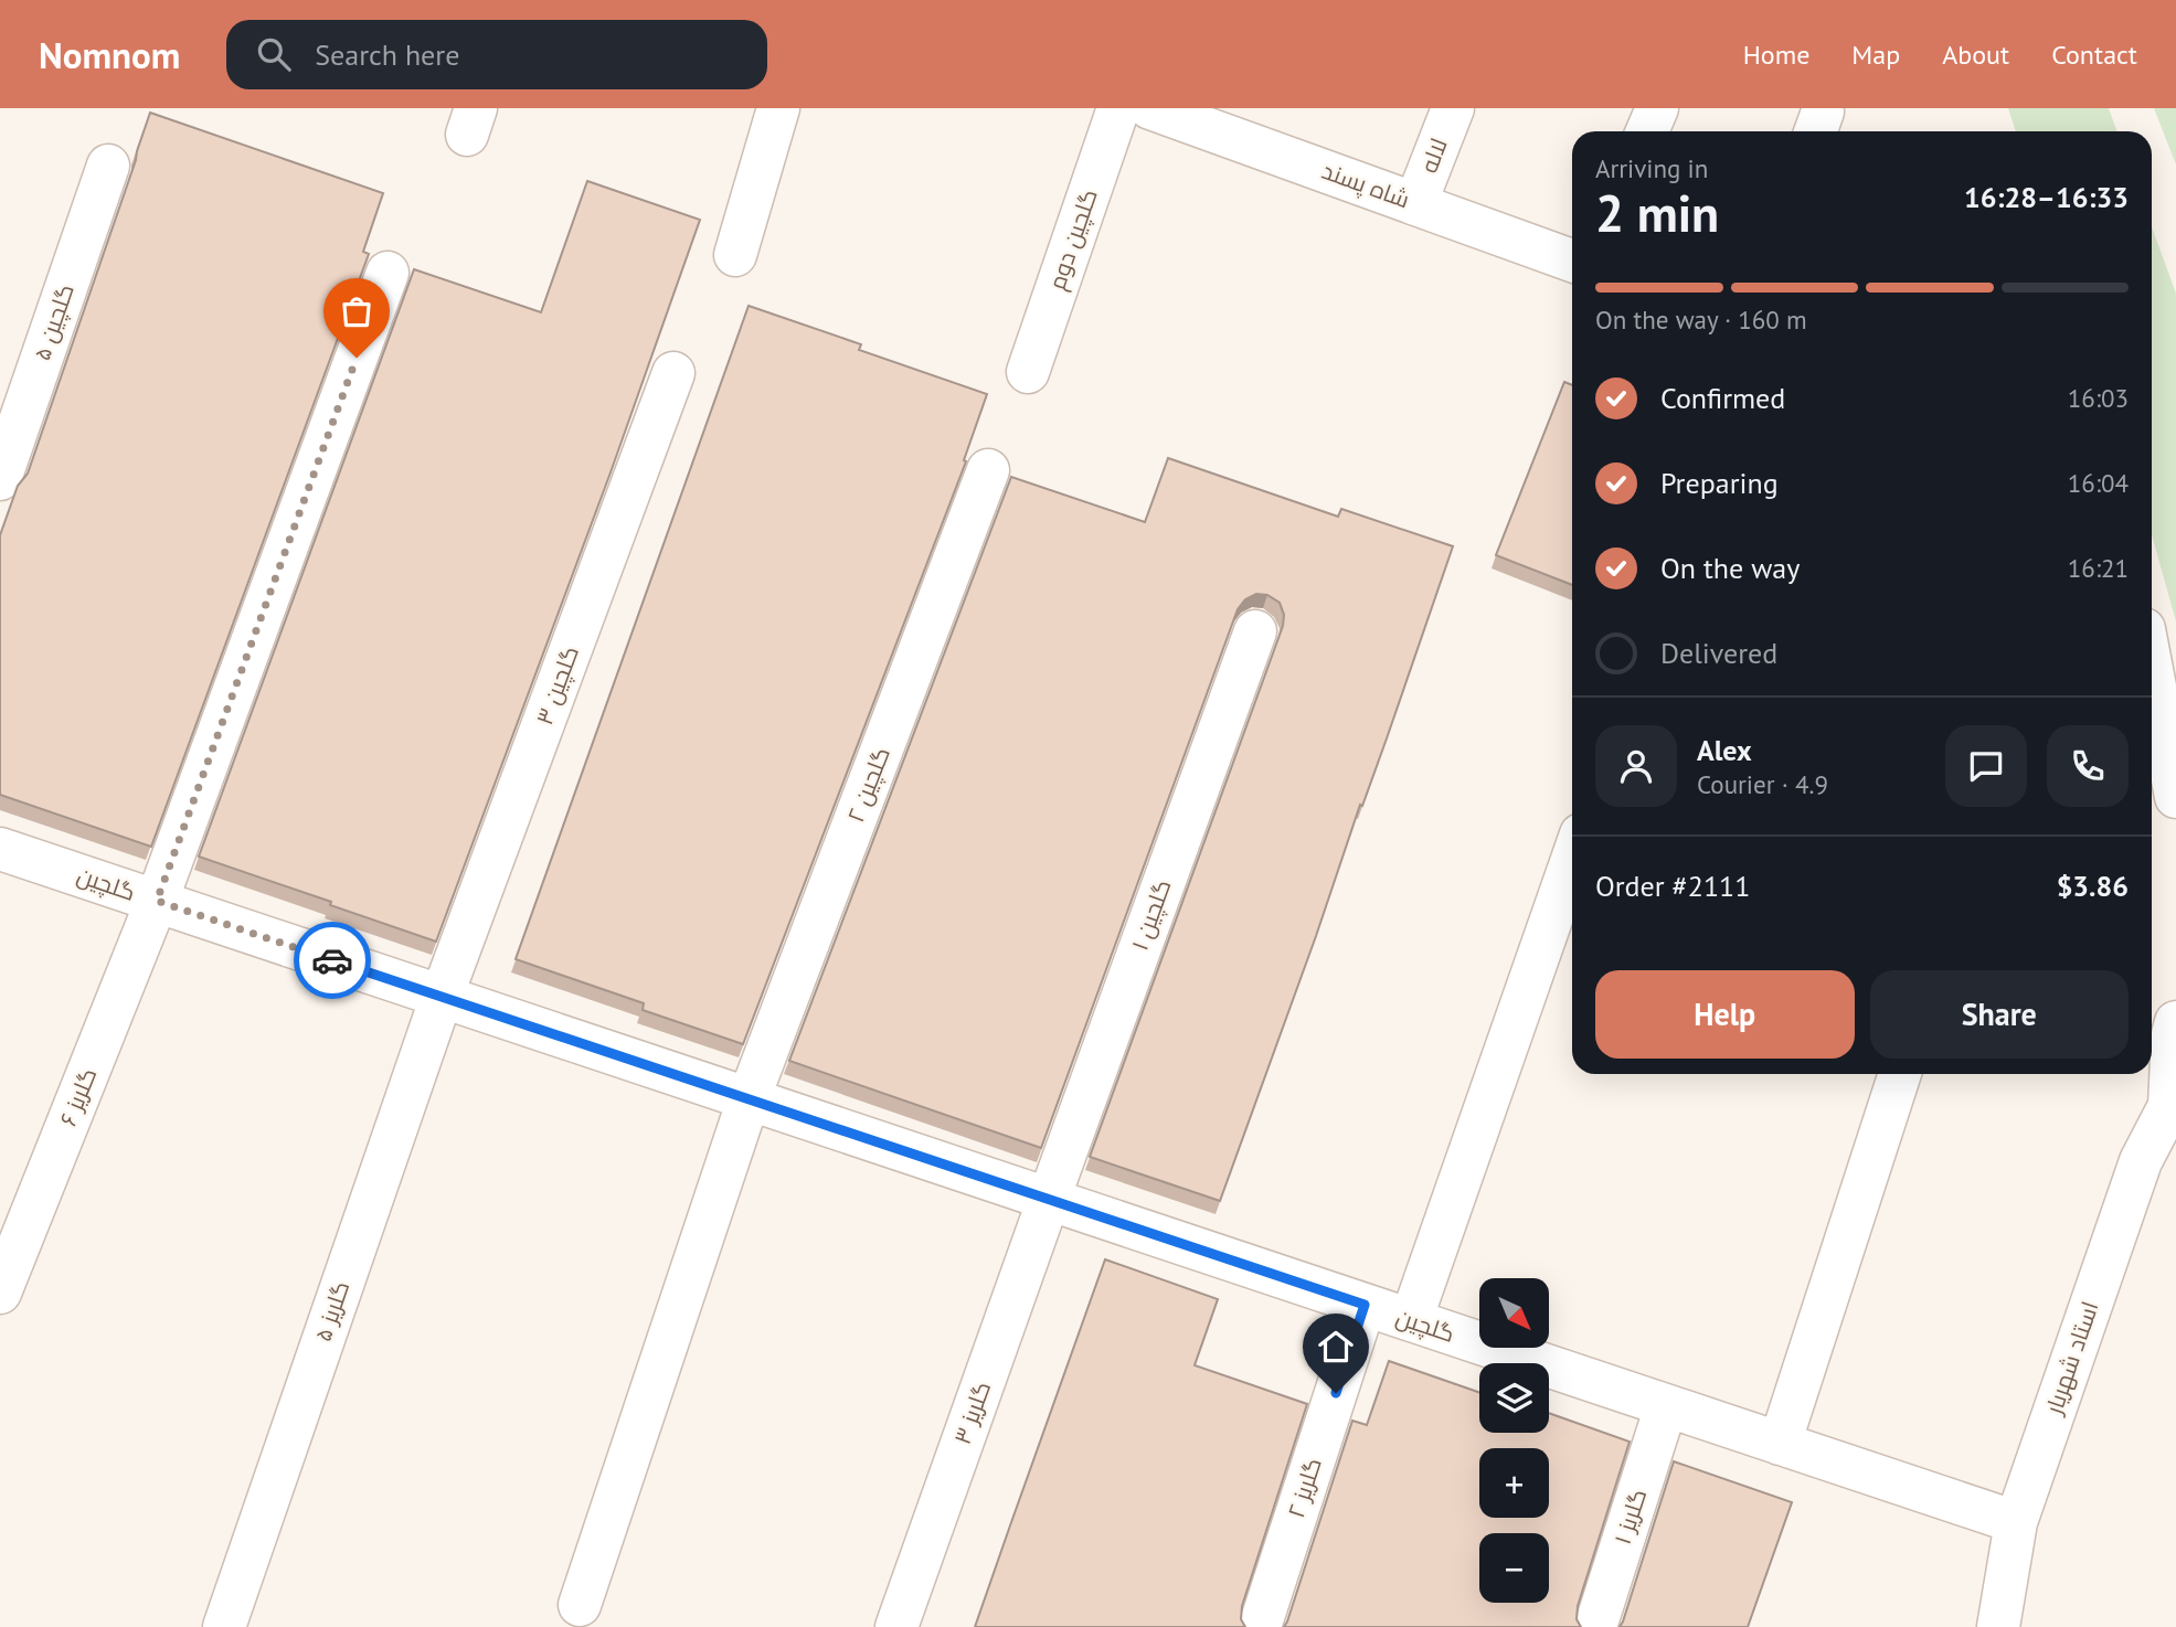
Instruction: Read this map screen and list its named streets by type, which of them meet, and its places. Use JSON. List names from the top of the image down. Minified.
{"streets":{"street":["لاله","شاه پسند","گلچین دوم","گلچین ۵","گلچین ۳","گلچین ۲","گلچین","گلچین ۱","گلریز ۶","گلریز ۵","استاد شهریار","گلریز ۳","گلریز ۲","گلریز ۱"]},"crossings":[["لاله","شاه پسند"],["گلچین ۳","گلچین"],["گلچین ۳","گلریز ۵"],["گلچین ۲","گلچین"],["گلچین","گلچین ۱"],["گلچین","گلریز ۶"],["گلچین","گلریز ۵"],["گلچین","استاد شهریار"],["گلچین","گلریز ۳"],["گلچین","گلریز ۲"],["گلچین","گلریز ۱"],["گلچین ۱","گلریز ۳"]],"north":"bottom right","page":{"header":"Nomnom","search":"Search here","nav":["Home","Map","About","Contact"],"heading":["2 min","Arriving in","16:28–16:33"],"panel":["Alex","Courier · 4.9","Order #2111","$3.86"],"bar":"On the way · 160 m","list":[["Confirmed","16:03"],["Preparing","16:04"],["On the way","16:21"],"Delivered"],"buttons":["Help","Share"],"map_buttons":["+","−"]}}
